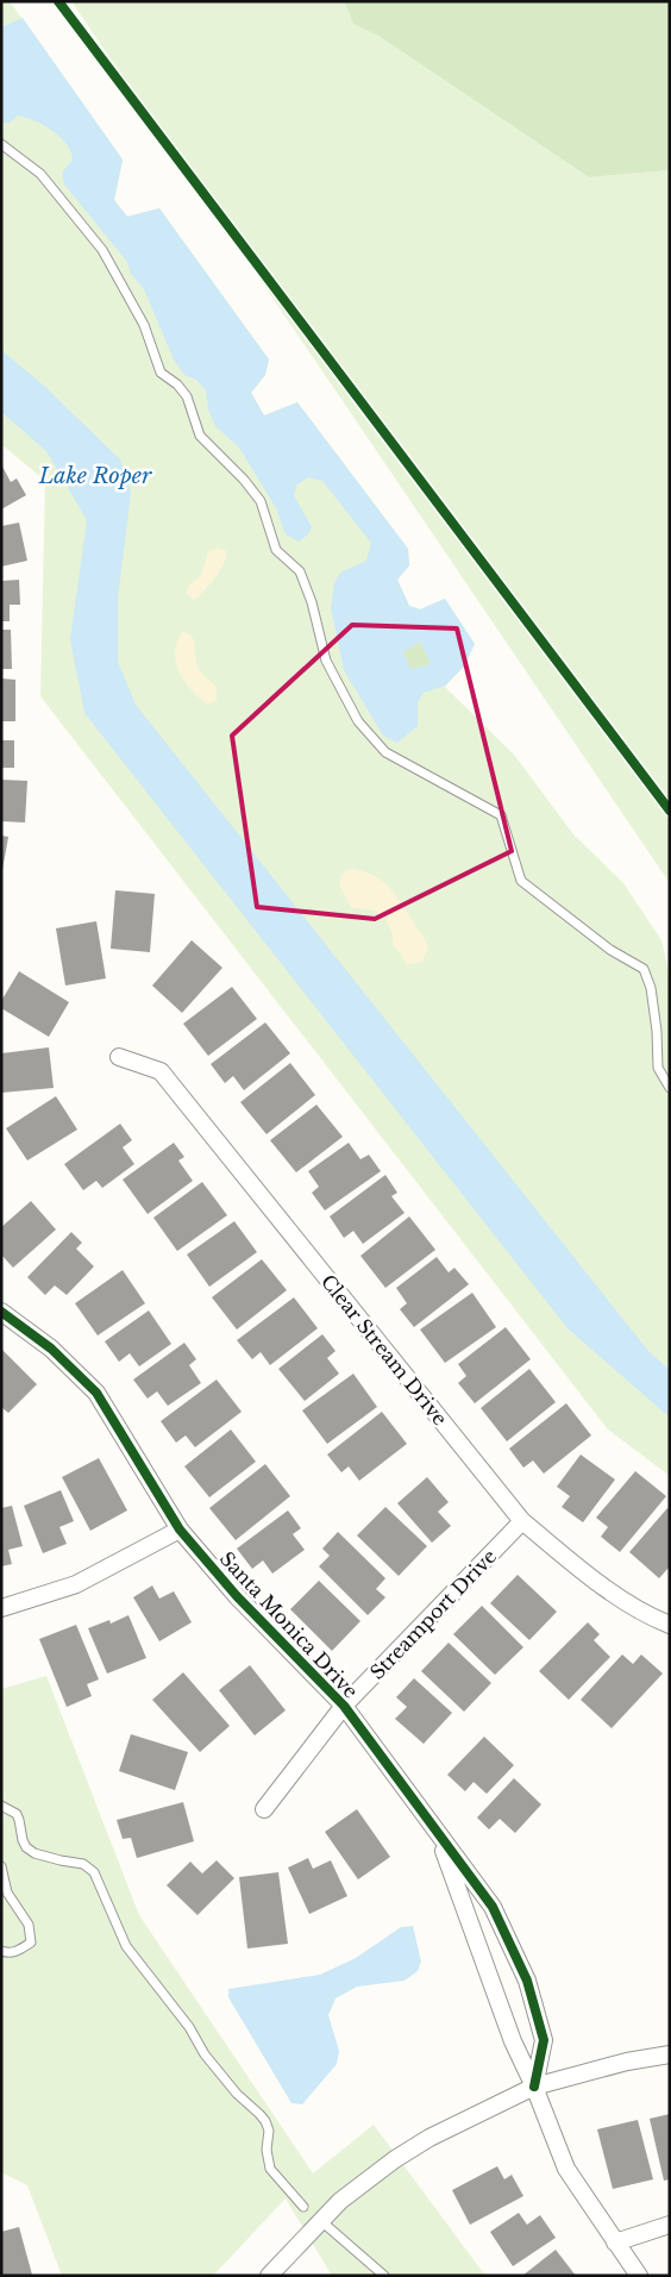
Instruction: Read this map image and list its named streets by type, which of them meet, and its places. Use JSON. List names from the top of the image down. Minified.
{"streets":{"street":["Clear Stream Drive","Streamport Drive","Santa Monica Drive"]},"crossings":[["Clear Stream Drive","Streamport Drive"],["Streamport Drive","Santa Monica Drive"]],"water":["Lake Roper"]}
